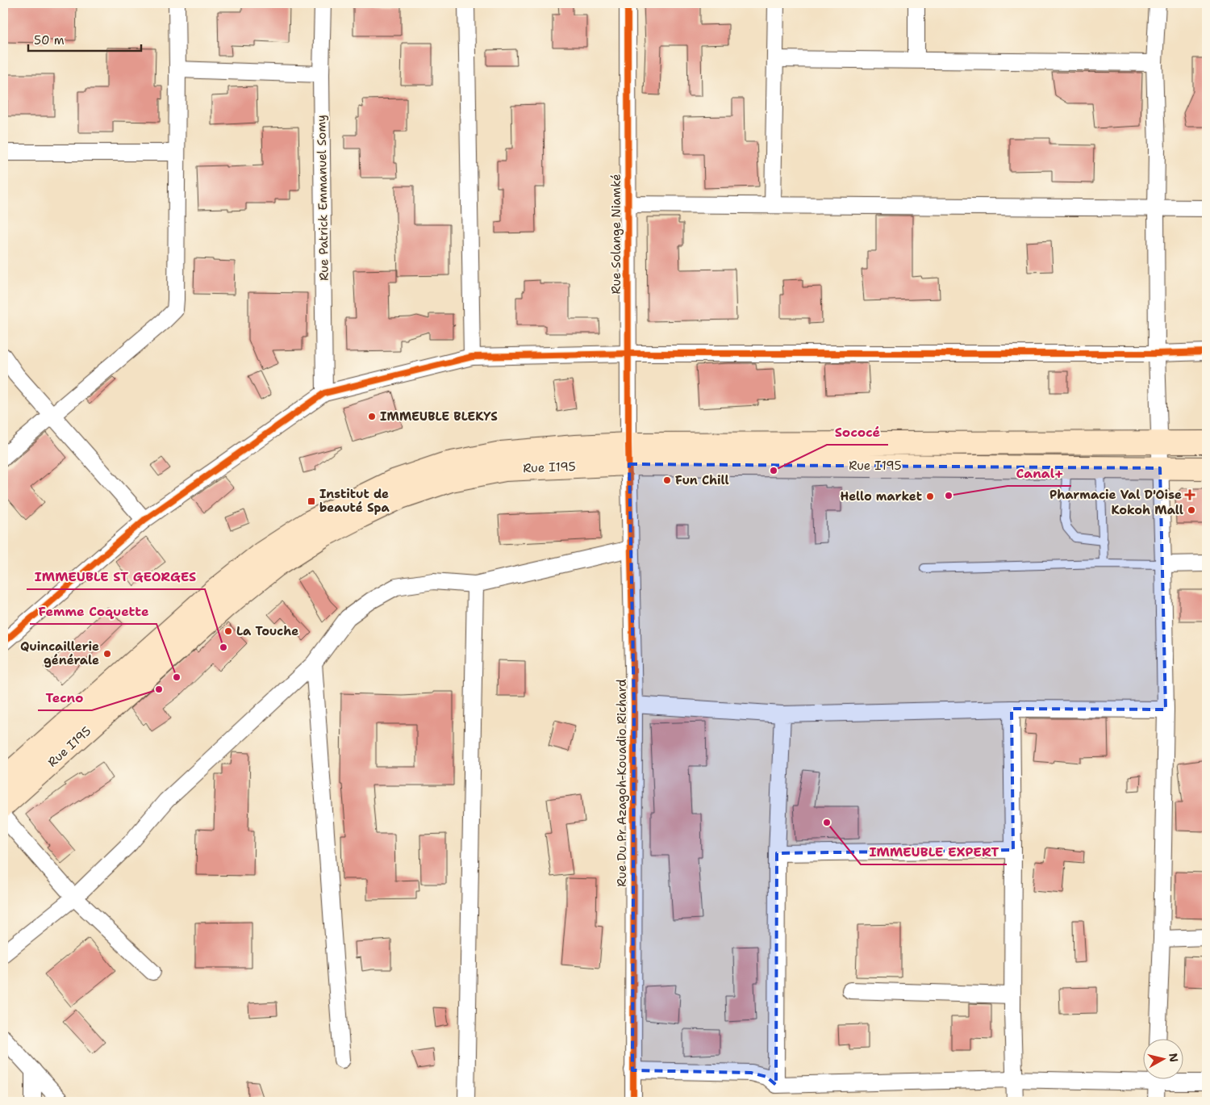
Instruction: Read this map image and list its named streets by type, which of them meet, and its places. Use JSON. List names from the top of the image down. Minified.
{"streets":{"main road":["Rue I195"],"street":["Rue Patrick Emmanuel Somy","Rue Solange Niamké","Rue Du Pr Azagoh-Kouadio Richard"]},"crossings":[["Rue Solange Niamké","Rue I195"],["Rue Solange Niamké","Rue Du Pr Azagoh-Kouadio Richard"],["Rue I195","Rue Du Pr Azagoh-Kouadio Richard"]],"places":{"other":["IMMEUBLE BLEKYS","Sococé","Fun Chill","Canal+","Hello market","Kokoh Mall","La Touche","IMMEUBLE ST GEORGES","Quincaillerie générale","Femme Coquette","Tecno","IMMEUBLE EXPERT"],"health":["Pharmacie Val D'Oise"],"transit":["Institut de beauté Spa"]},"scale_bar":"50 m","north":"right"}
